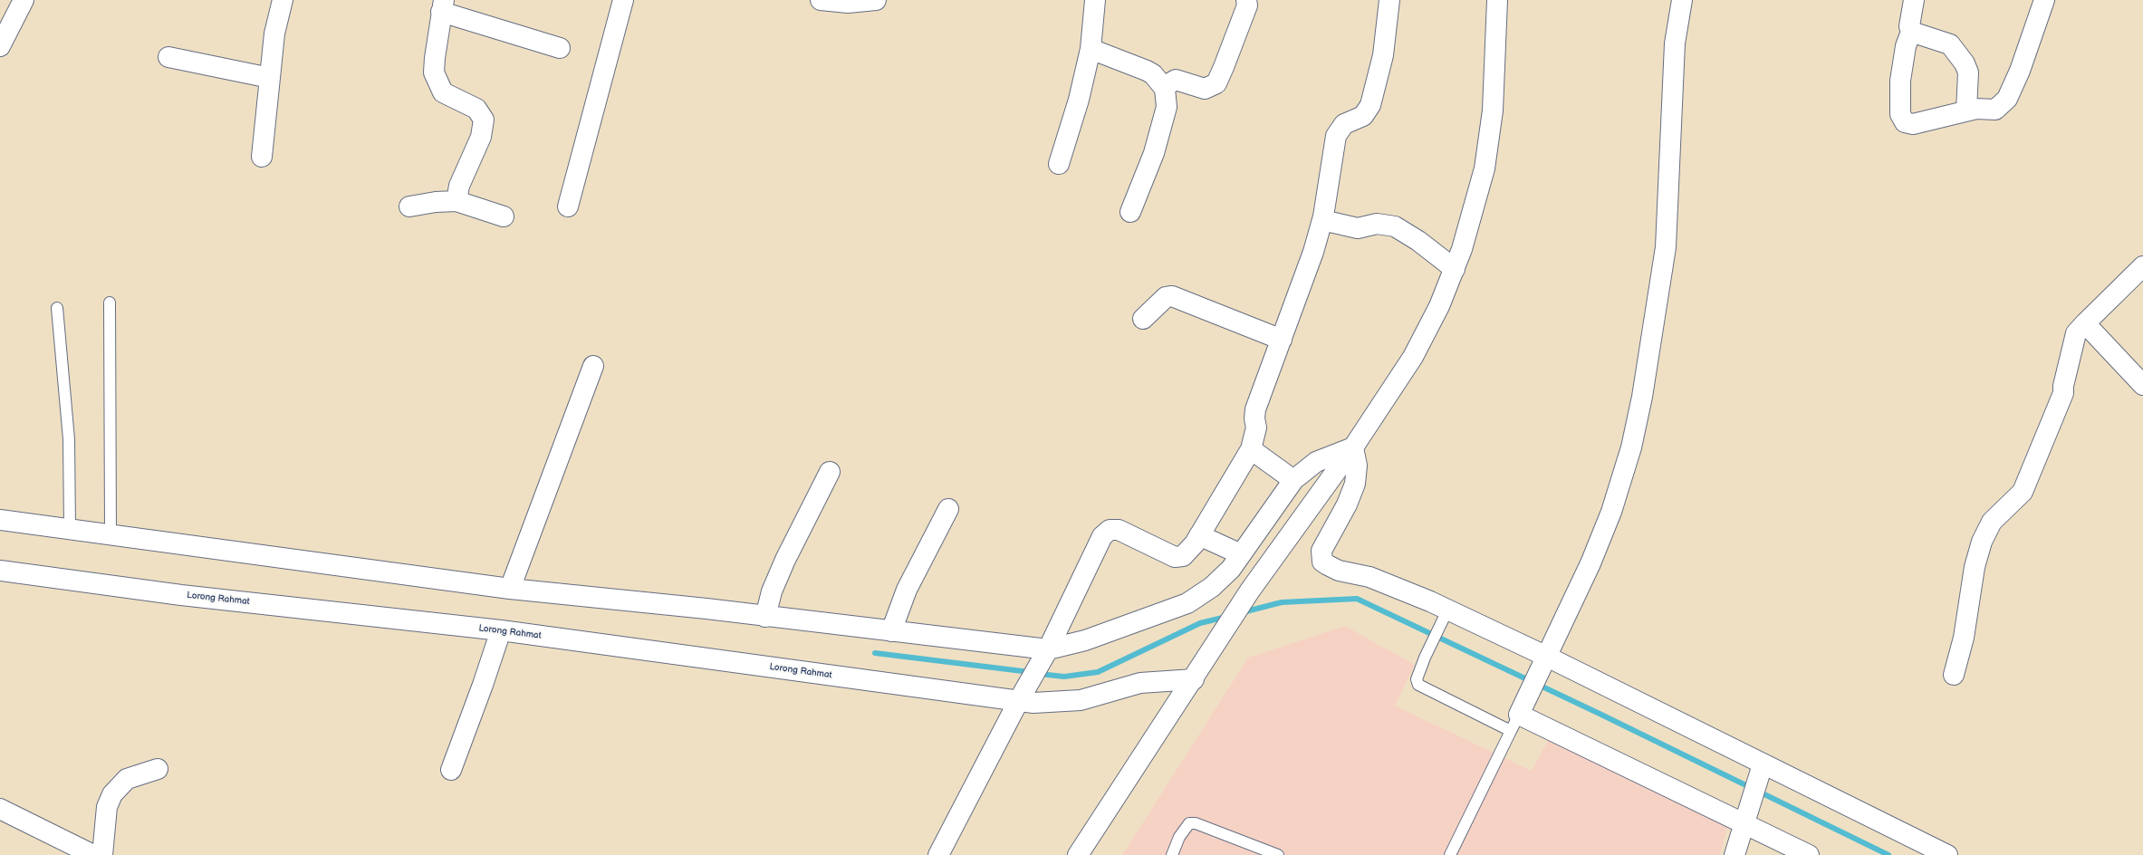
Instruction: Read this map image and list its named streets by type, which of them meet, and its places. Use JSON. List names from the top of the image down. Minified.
{"streets":{"street":["Lorong Rahmat"]}}
